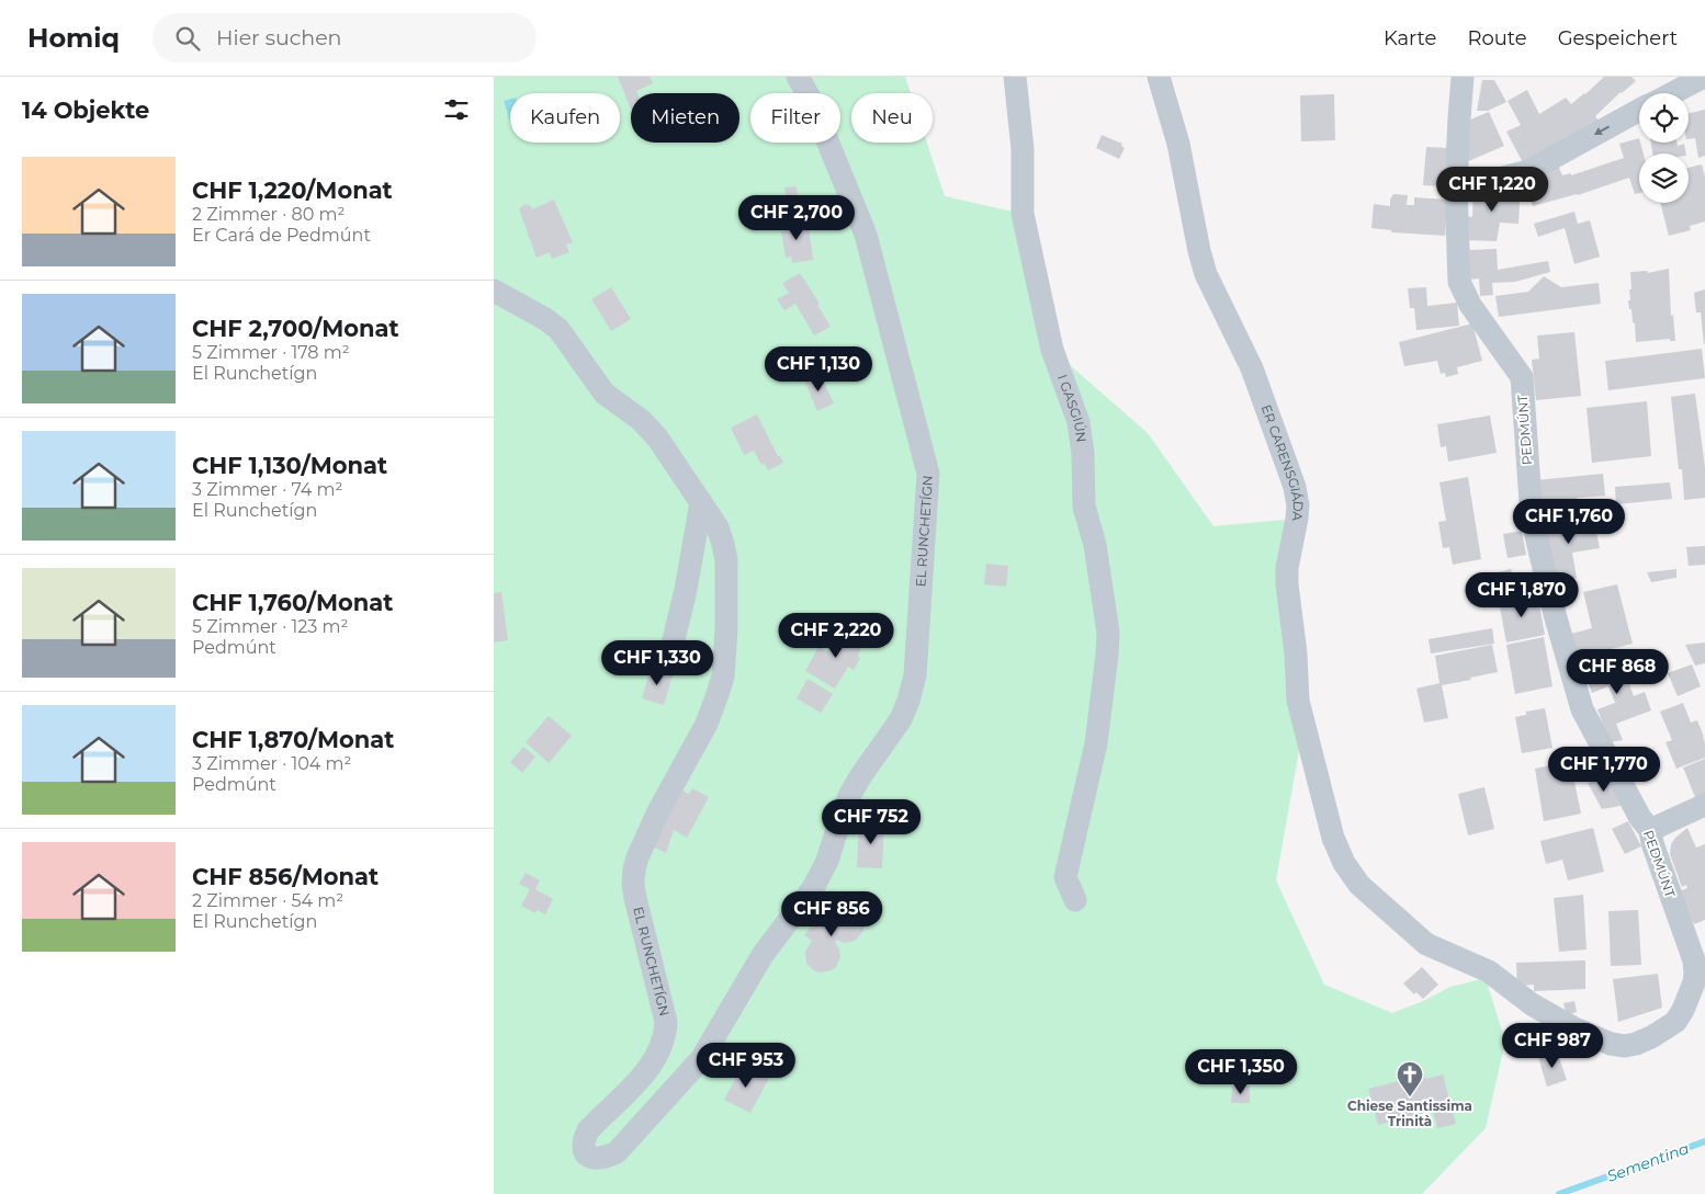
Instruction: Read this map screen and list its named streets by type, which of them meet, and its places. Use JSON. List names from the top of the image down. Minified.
{"streets":{"street":["I GASGIÚN","PEDMÚNT","ER CARENSGIÁDA","EL RUNCHETÍGN"]},"crossings":[["PEDMÚNT","ER CARENSGIÁDA"]],"water":["Sementina"],"places":{"church":["Chiese Santissima Trinità"]},"page":{"header":"Homiq","search":"Hier suchen","nav":["Karte","Route","Gespeichert"],"heading":"14 Objekte","chip":["Kaufen","Mieten","Filter","Neu"],"list":[{"name":"CHF 1,220/Monat","note":"2 Zimmer · 80 m² · Er Cará de Pedmúnt"},{"name":"CHF 2,700/Monat","note":"5 Zimmer · 178 m² · El Runchetígn"},{"name":"CHF 1,130/Monat","note":"3 Zimmer · 74 m² · El Runchetígn"},{"name":"CHF 1,760/Monat","note":"5 Zimmer · 123 m² · Pedmúnt"},{"name":"CHF 1,870/Monat","note":"3 Zimmer · 104 m² · Pedmúnt"},{"name":"CHF 856/Monat","note":"2 Zimmer · 54 m² · El Runchetígn"}],"price":["CHF 1,220","CHF 2,700","CHF 1,130","CHF 1,760","CHF 1,870","CHF 2,220","CHF 1,330","CHF 868","CHF 1,770","CHF 752","CHF 856","CHF 987","CHF 953","CHF 1,350"]}}
